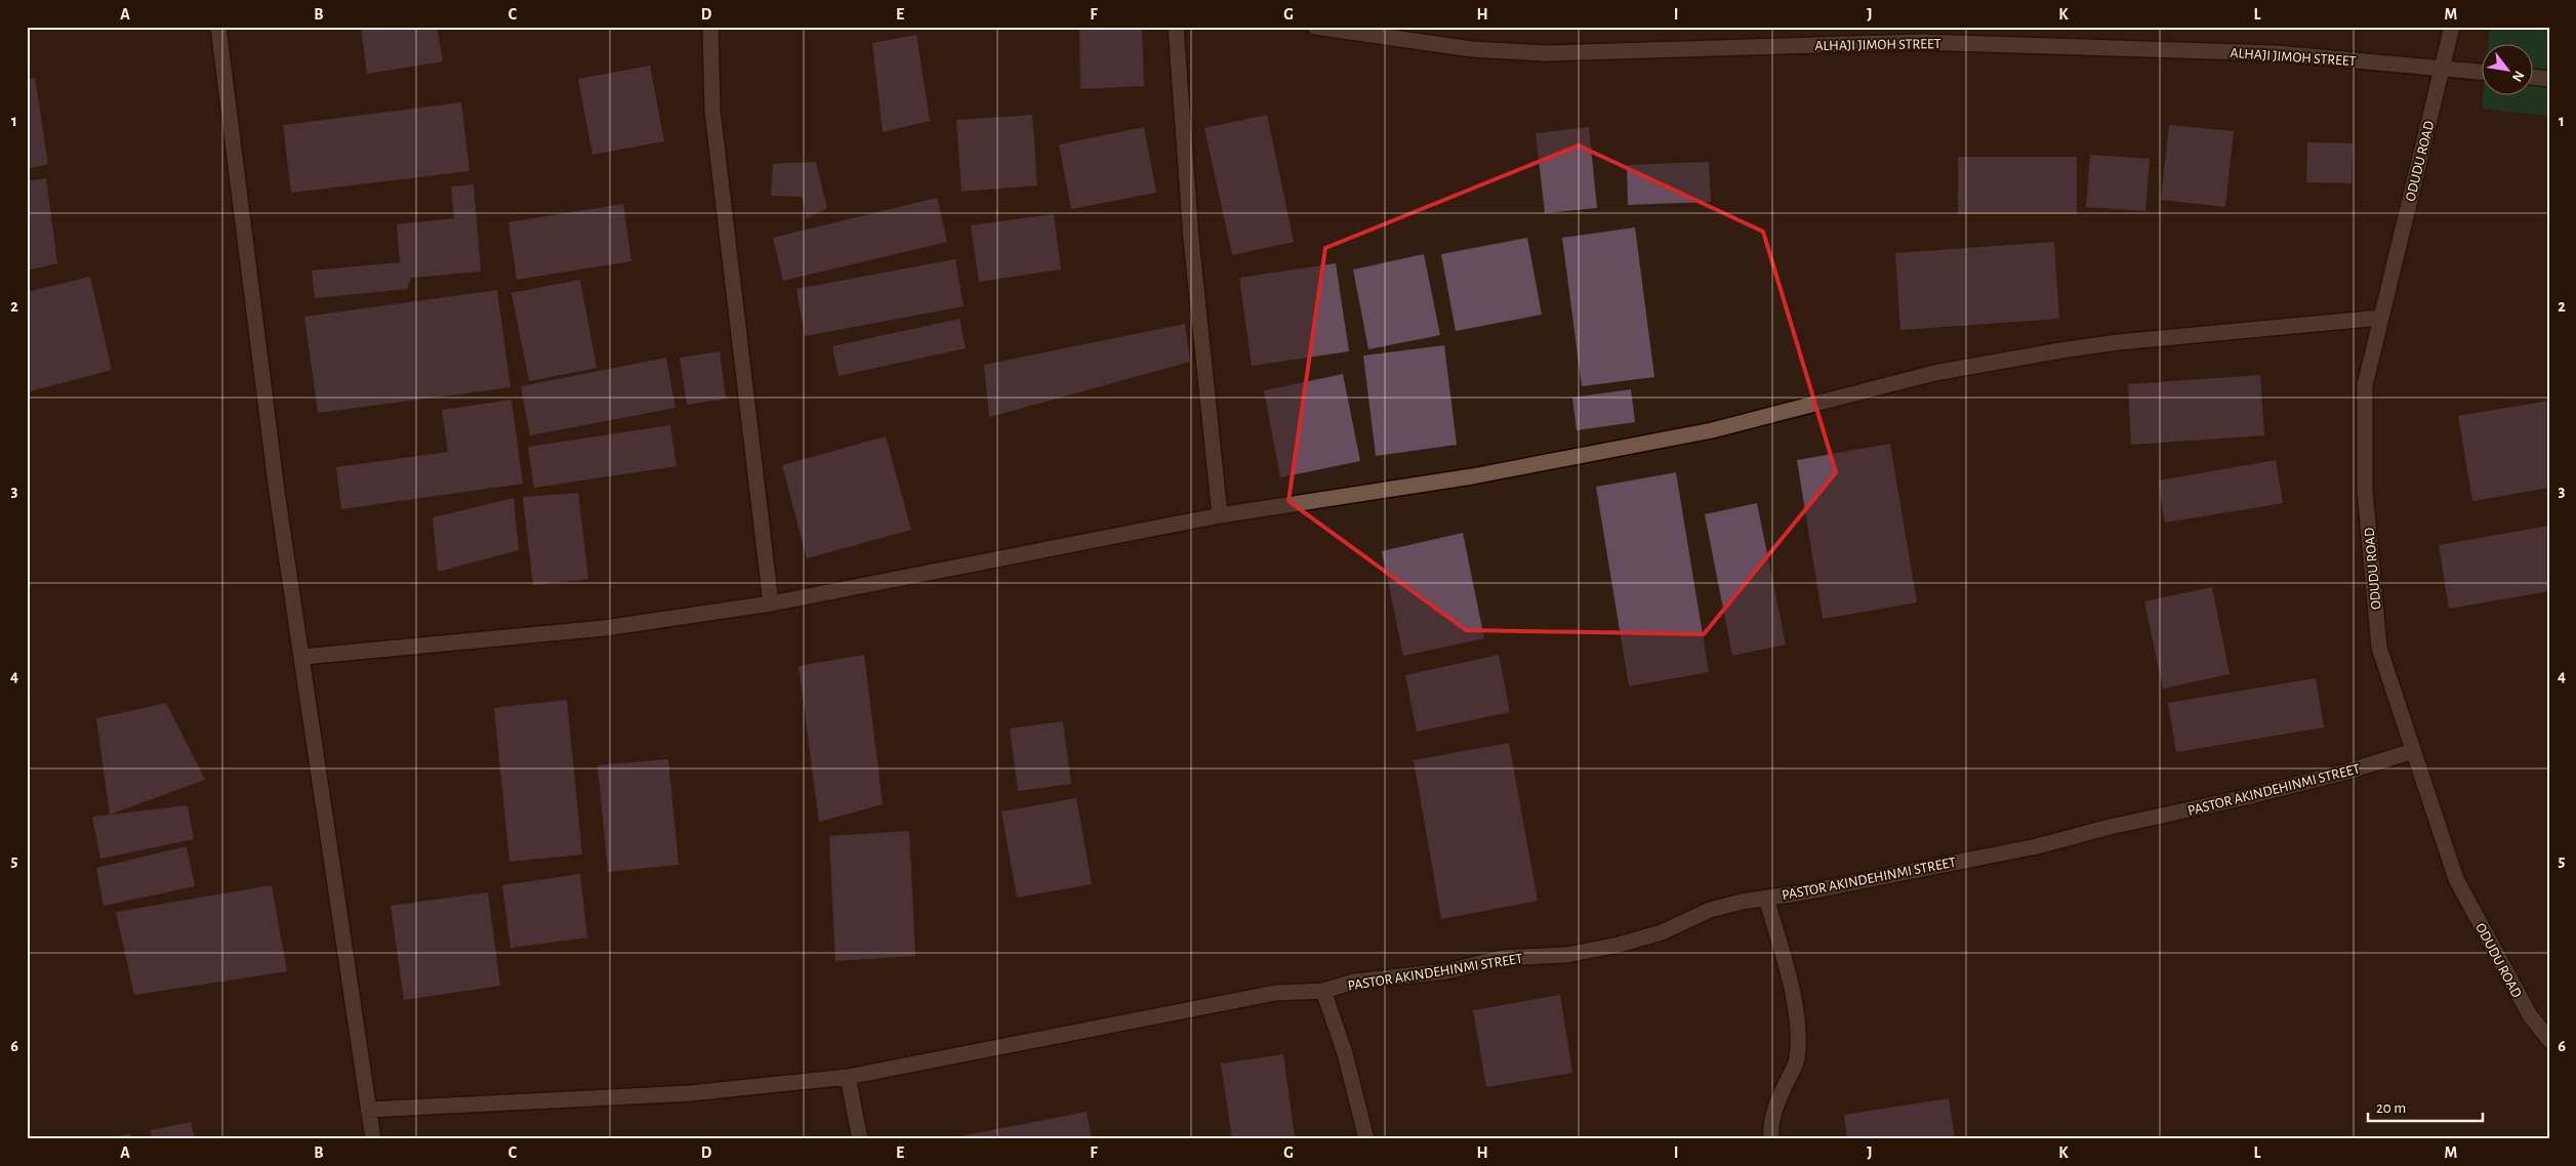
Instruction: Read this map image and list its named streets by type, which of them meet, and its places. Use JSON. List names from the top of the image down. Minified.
{"streets":{"street":["ALHAJI JIMOH STREET","ODUDU ROAD","PASTOR AKINDEHINMI STREET"]},"crossings":[["ALHAJI JIMOH STREET","ODUDU ROAD"],["ODUDU ROAD","PASTOR AKINDEHINMI STREET"]],"scale_bar":"20 m","north":"bottom right","grid":{"columns":["A","B","C","D","E","F","G","H","I","J","K","L","M"],"rows":["1","2","3","4","5","6"]}}
